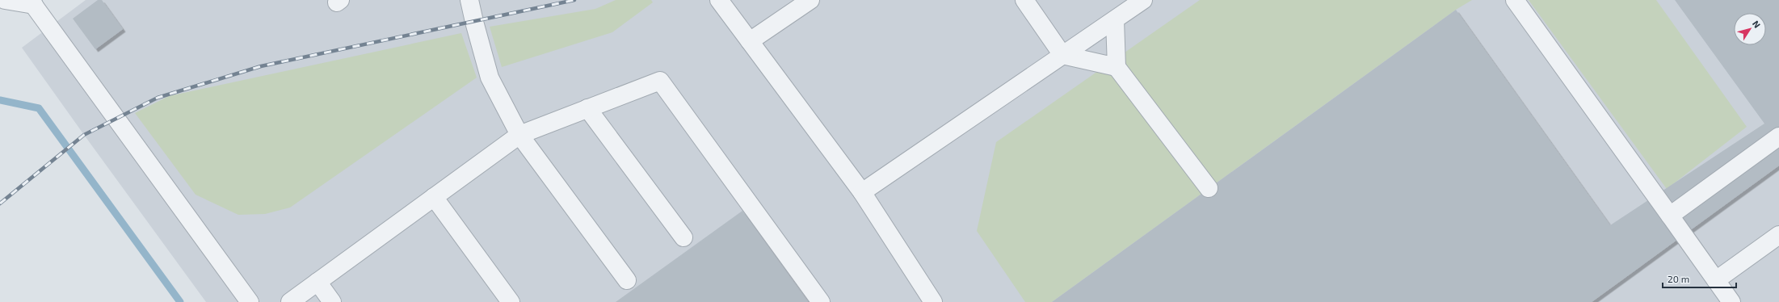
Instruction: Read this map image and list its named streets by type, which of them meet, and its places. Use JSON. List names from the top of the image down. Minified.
{"scale_bar":"20 m","north":"top right"}
